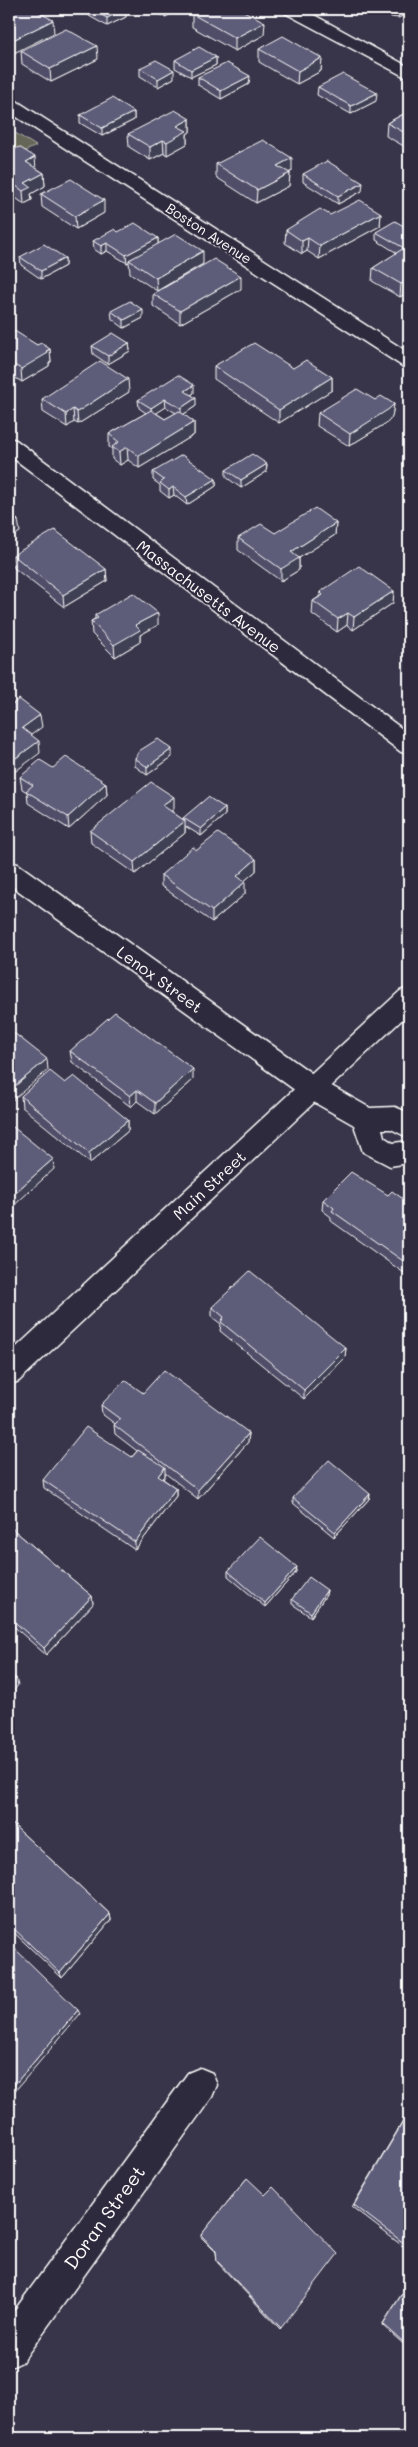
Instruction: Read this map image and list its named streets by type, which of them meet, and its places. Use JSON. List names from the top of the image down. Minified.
{"streets":{"street":["Boston Avenue","Massachusetts Avenue","Lenox Street","Main Street","Doran Street"]},"crossings":[["Lenox Street","Main Street"]]}
